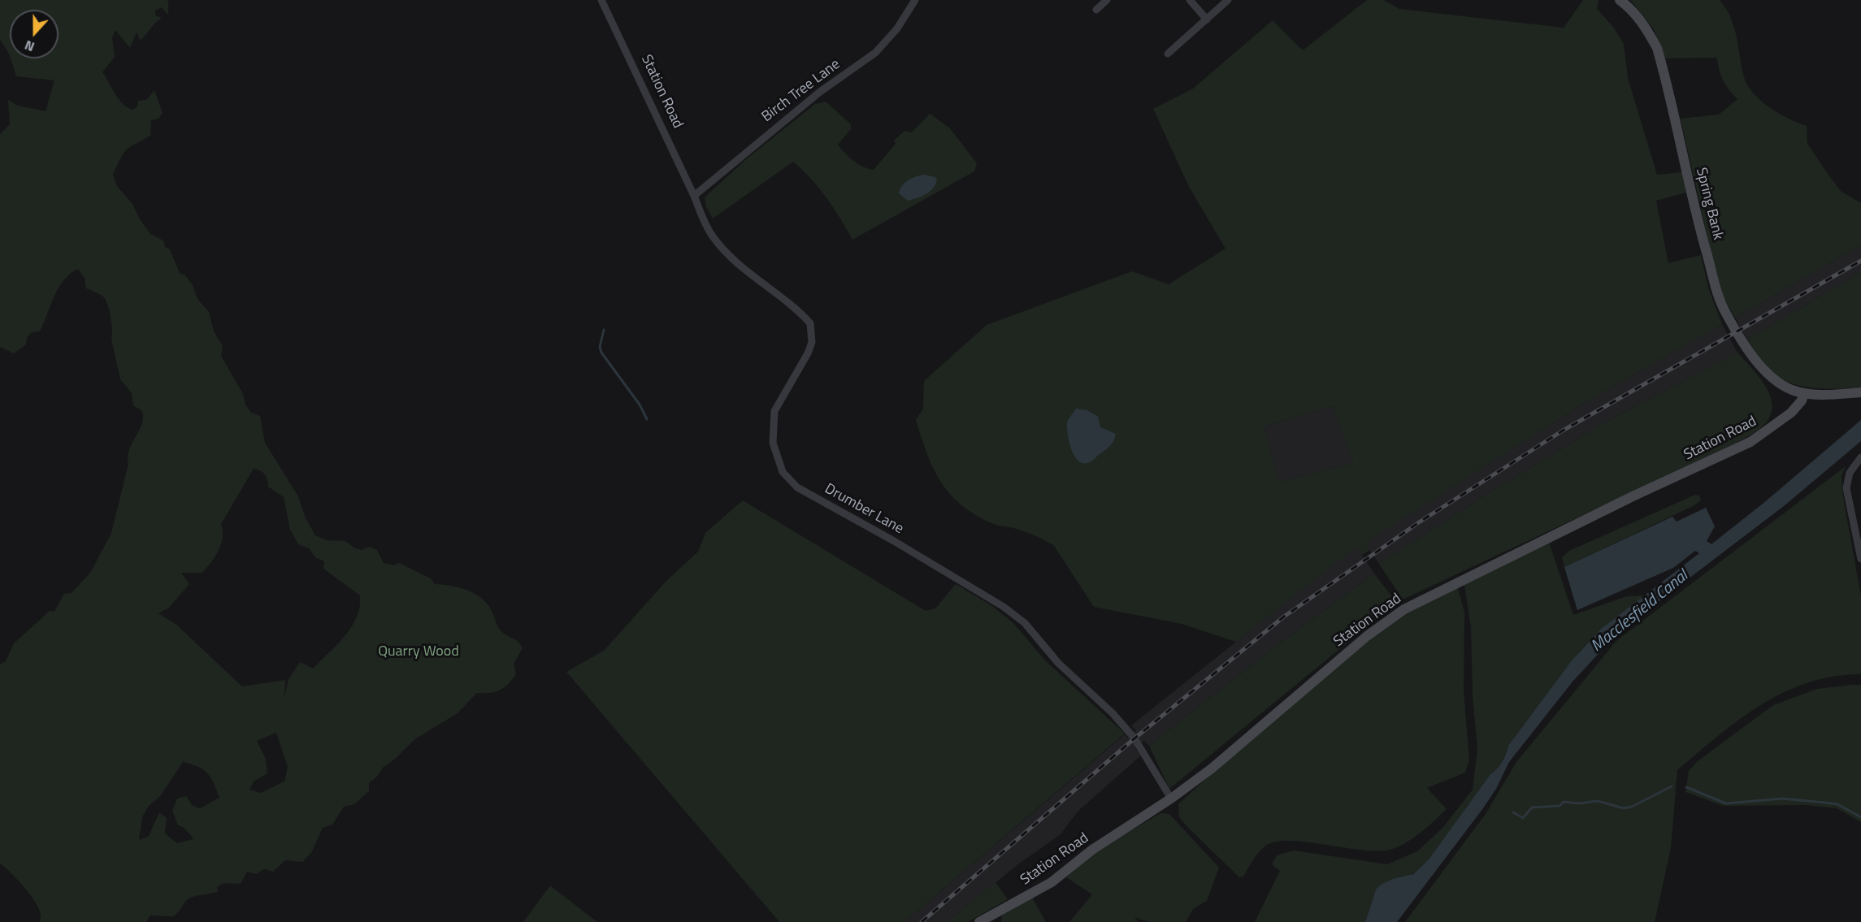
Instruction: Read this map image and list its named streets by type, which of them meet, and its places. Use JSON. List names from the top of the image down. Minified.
{"streets":{"street":["Birch Tree Lane","Station Road","Spring Bank","Drumber Lane"]},"crossings":[["Birch Tree Lane","Station Road"],["Birch Tree Lane","Drumber Lane"],["Station Road","Spring Bank"],["Station Road","Drumber Lane"]],"water":["Macclesfield Canal"],"parks":["Quarry Wood"],"north":"bottom"}
